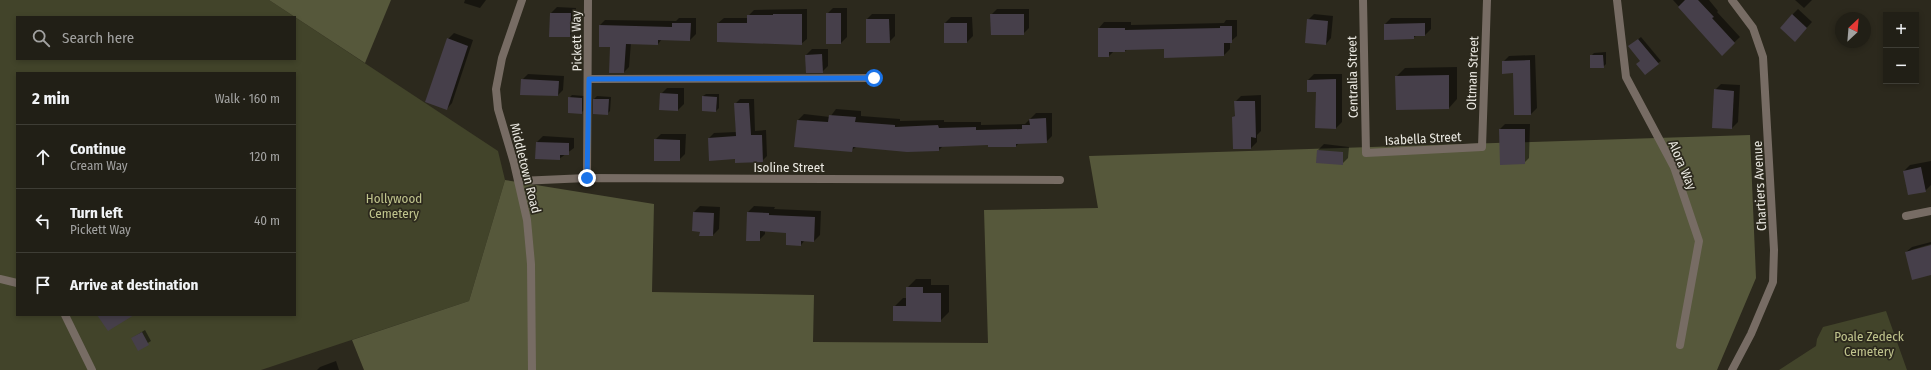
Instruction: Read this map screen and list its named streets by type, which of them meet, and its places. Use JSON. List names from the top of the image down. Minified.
{"streets":{"street":["Pickett Way","Oltman Street","Centralia Street","Isabella Street","Alora Way","Isoline Street","Middletown Road","Chartiers Avenue"]},"crossings":[["Pickett Way","Isoline Street"],["Oltman Street","Isabella Street"],["Centralia Street","Isabella Street"],["Isoline Street","Middletown Road"]],"parks":["Hollywood Cemetery","Poale Zedeck Cemetery"],"north":"top right","page":{"map_buttons":["+","−"],"search":"Search here","heading":["2 min","Walk · 160 m"],"list":[["Continue","Cream Way","120 m"],["Turn left","Pickett Way","40 m"],"Arrive at destination"]}}
